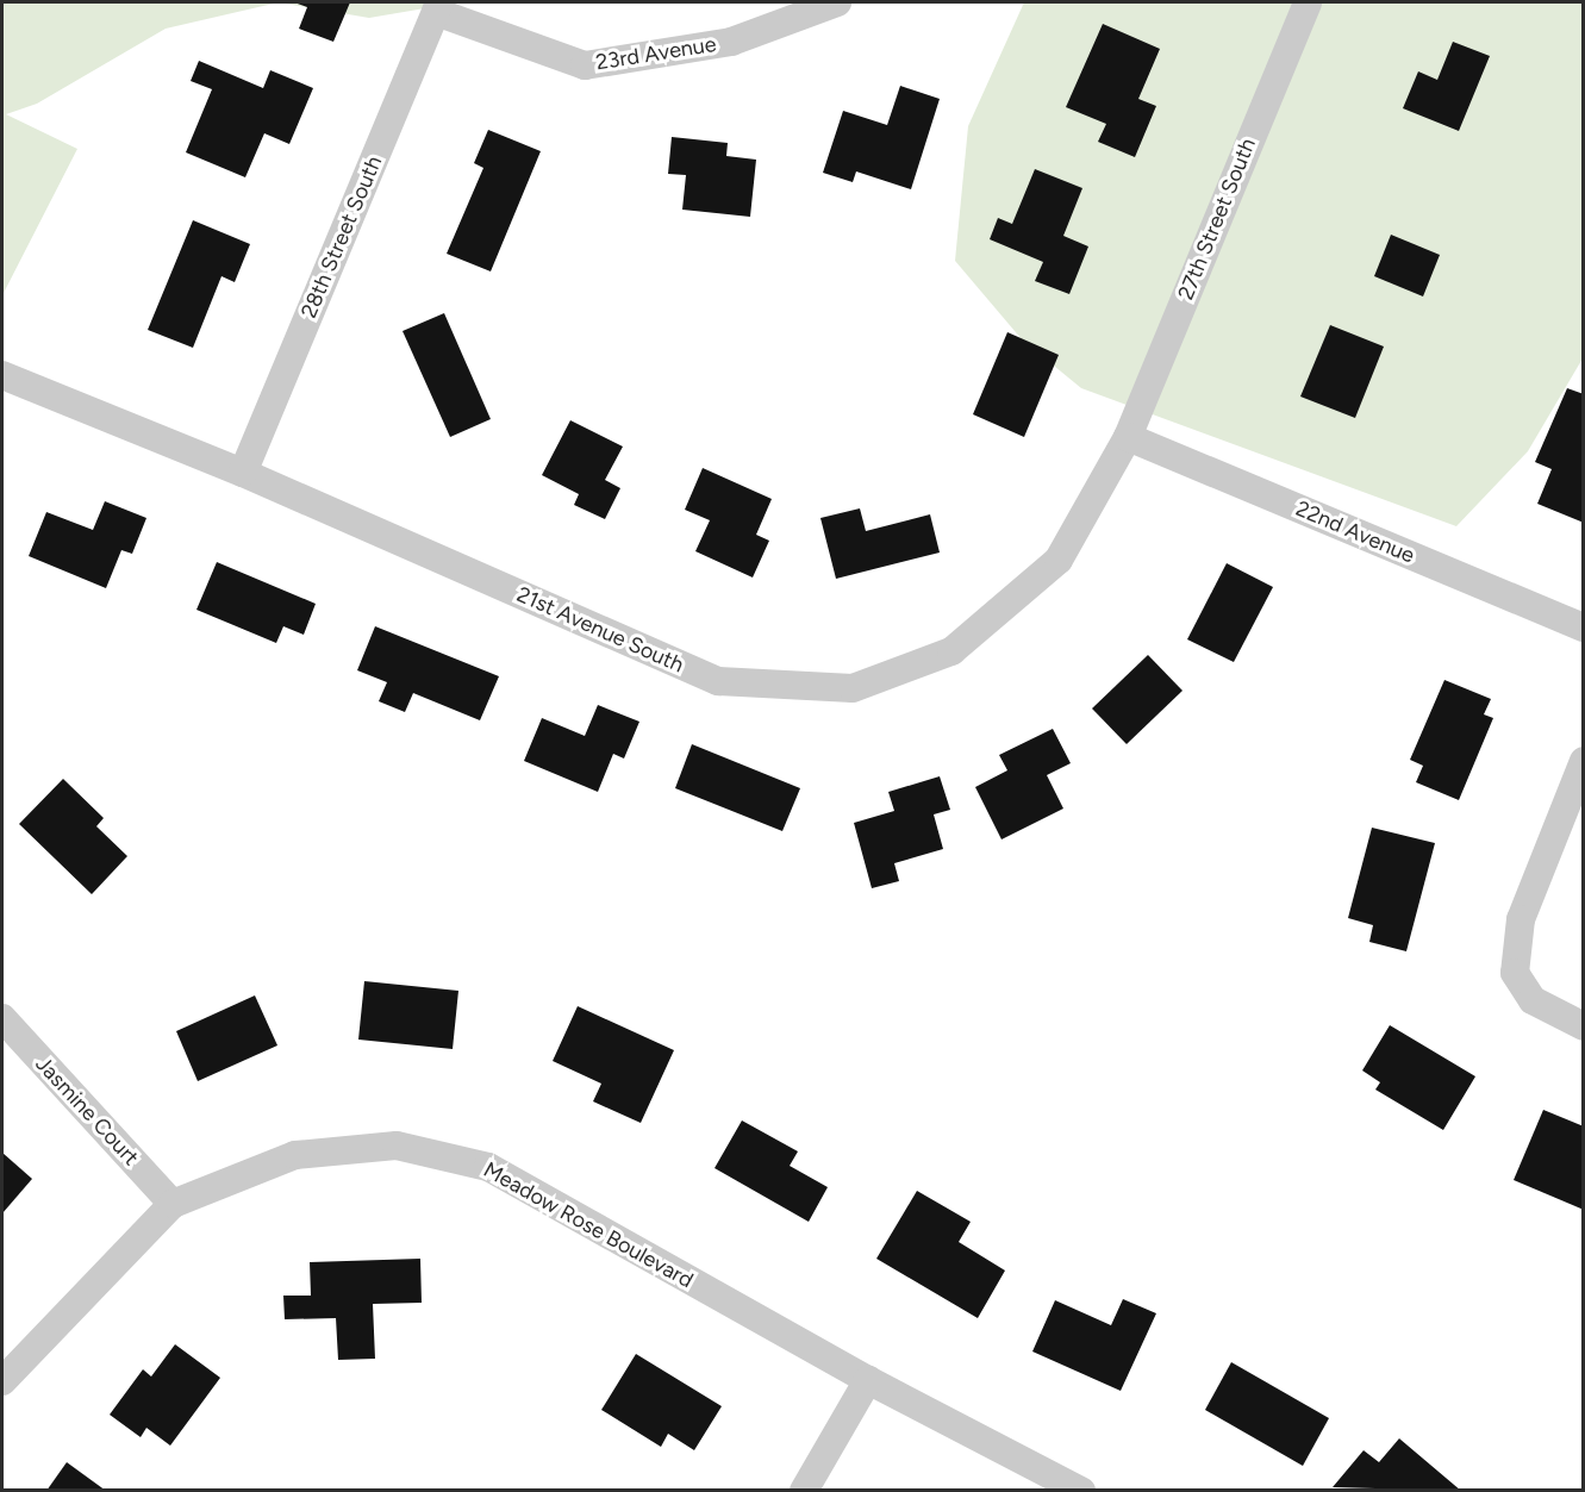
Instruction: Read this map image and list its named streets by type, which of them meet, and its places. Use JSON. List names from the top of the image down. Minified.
{"streets":{"street":["23rd Avenue","27th Street South","28th Street South","22nd Avenue","21st Avenue South","Jasmine Court","Meadow Rose Boulevard"]},"crossings":[["23rd Avenue","28th Street South"],["27th Street South","22nd Avenue"],["27th Street South","21st Avenue South"],["28th Street South","21st Avenue South"],["22nd Avenue","21st Avenue South"],["Jasmine Court","Meadow Rose Boulevard"]]}
